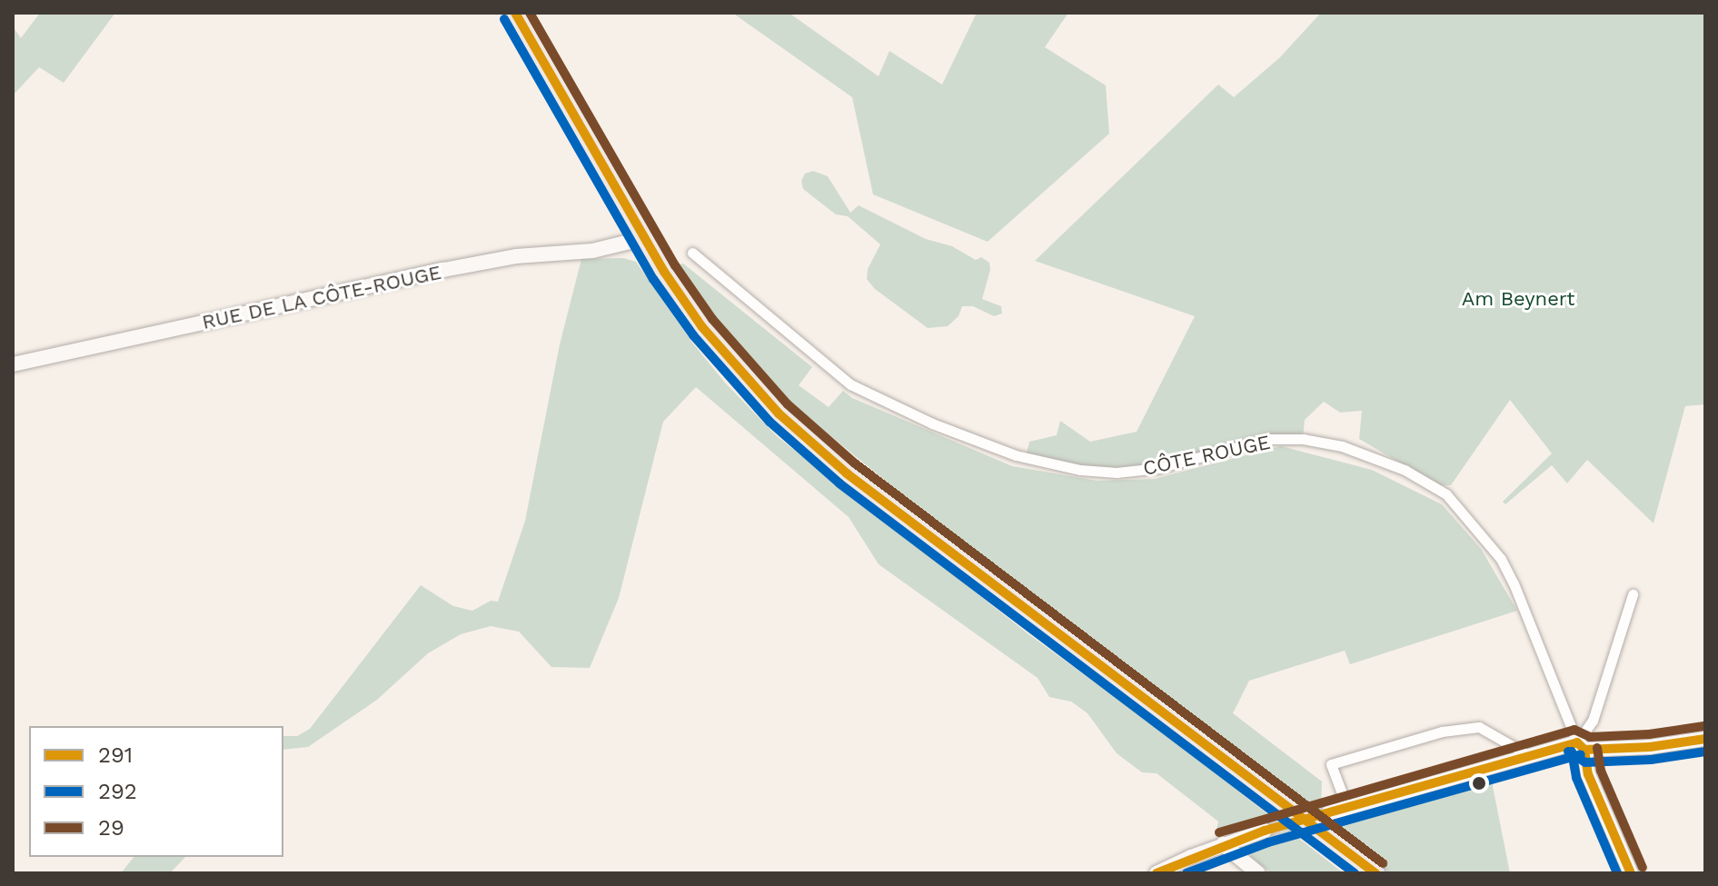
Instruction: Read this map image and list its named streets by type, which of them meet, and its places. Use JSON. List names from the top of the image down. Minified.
{"streets":{"street":["RUE DE LA CÔTE-ROUGE","CÔTE ROUGE"]},"parks":["Am Beynert"],"lines":["transit line 291","transit line 29","transit line 292"],"legend":["291","292","29"]}
